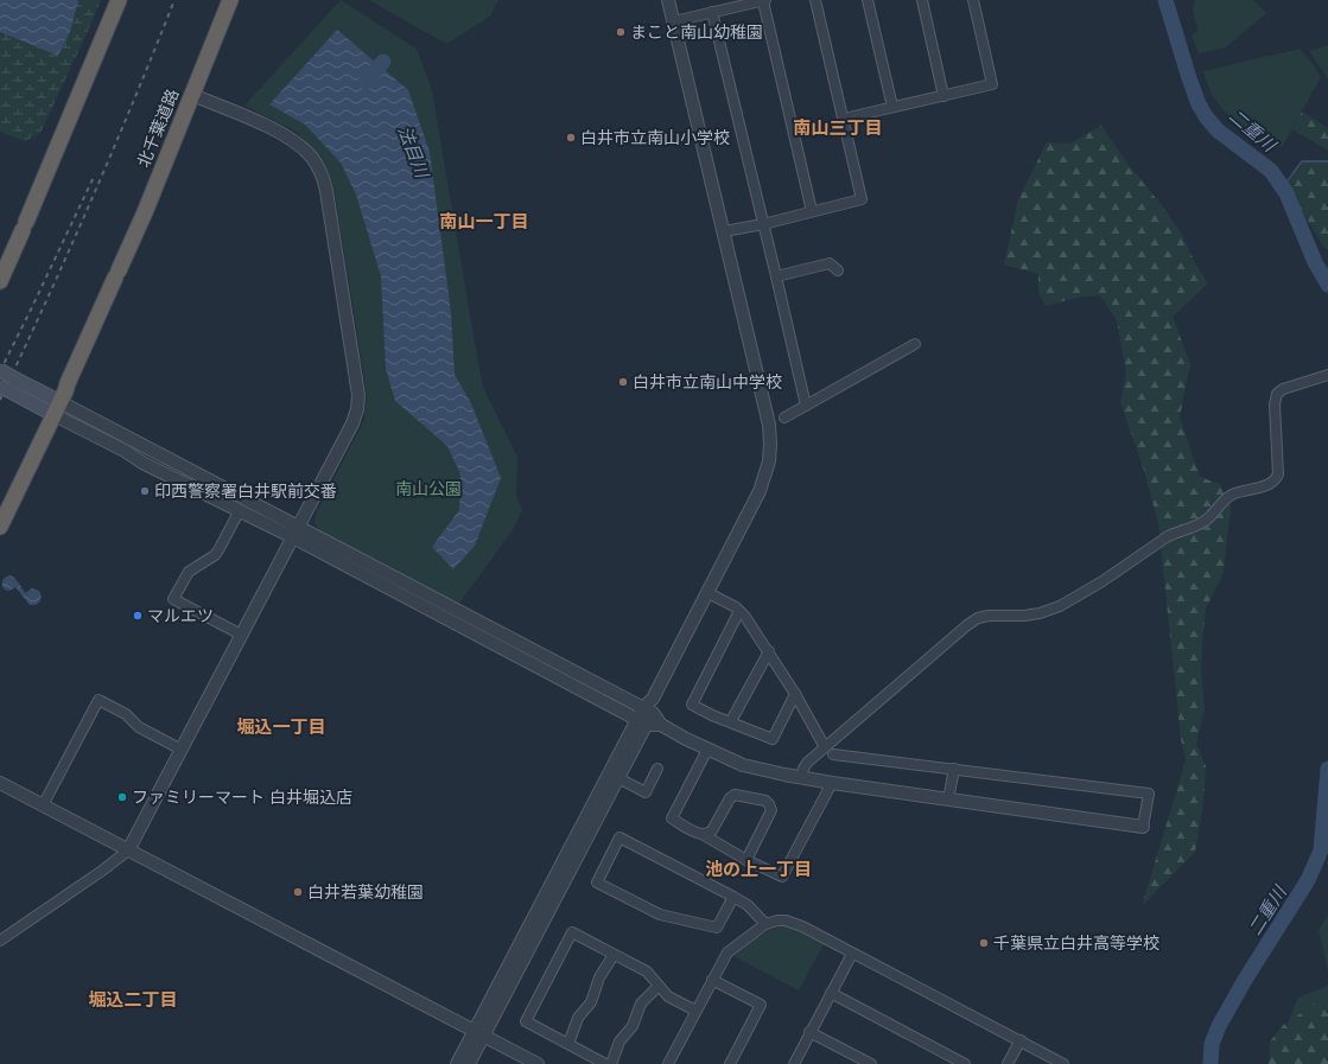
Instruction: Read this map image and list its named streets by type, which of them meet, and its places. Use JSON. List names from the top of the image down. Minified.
{"streets":{"highway":["北千葉道路"]},"districts":["南山三丁目","南山一丁目","堀込一丁目","池の上一丁目","堀込二丁目"],"water":["二重川","法目川"],"parks":["南山公園"],"places":["まこと南山幼稚園","白井市立南山小学校","白井市立南山中学校","印西警察署白井駅前交番","マルエツ","ファミリーマート 白井堀込店","白井若葉幼稚園","千葉県立白井高等学校"]}
